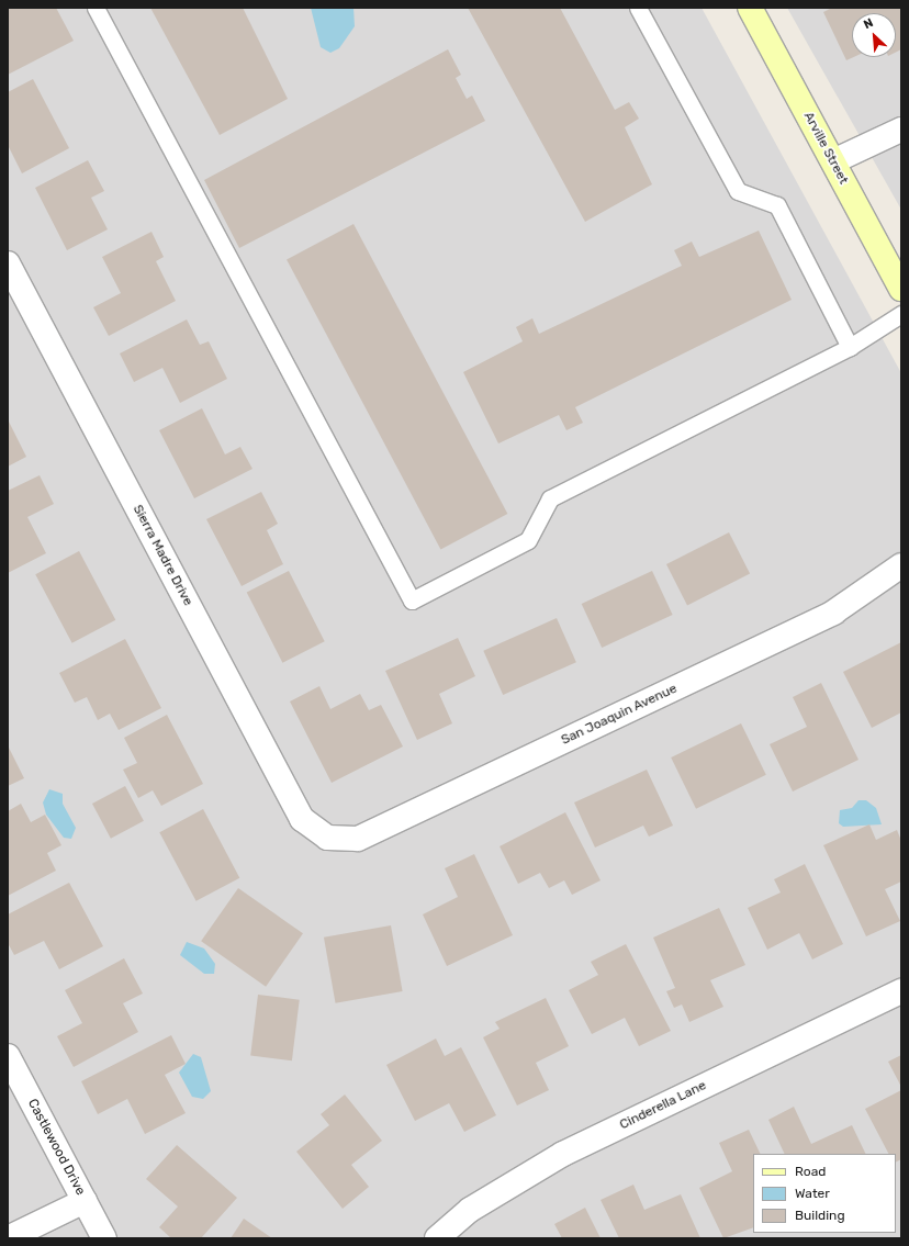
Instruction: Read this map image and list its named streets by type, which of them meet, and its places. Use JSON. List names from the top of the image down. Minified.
{"streets":{"main road":["Arville Street"],"street":["Sierra Madre Drive","San Joaquin Avenue","Cinderella Lane","Castlewood Drive"]},"crossings":[["Sierra Madre Drive","San Joaquin Avenue"]],"legend":["Road","Water","Building"],"north":"top left"}
